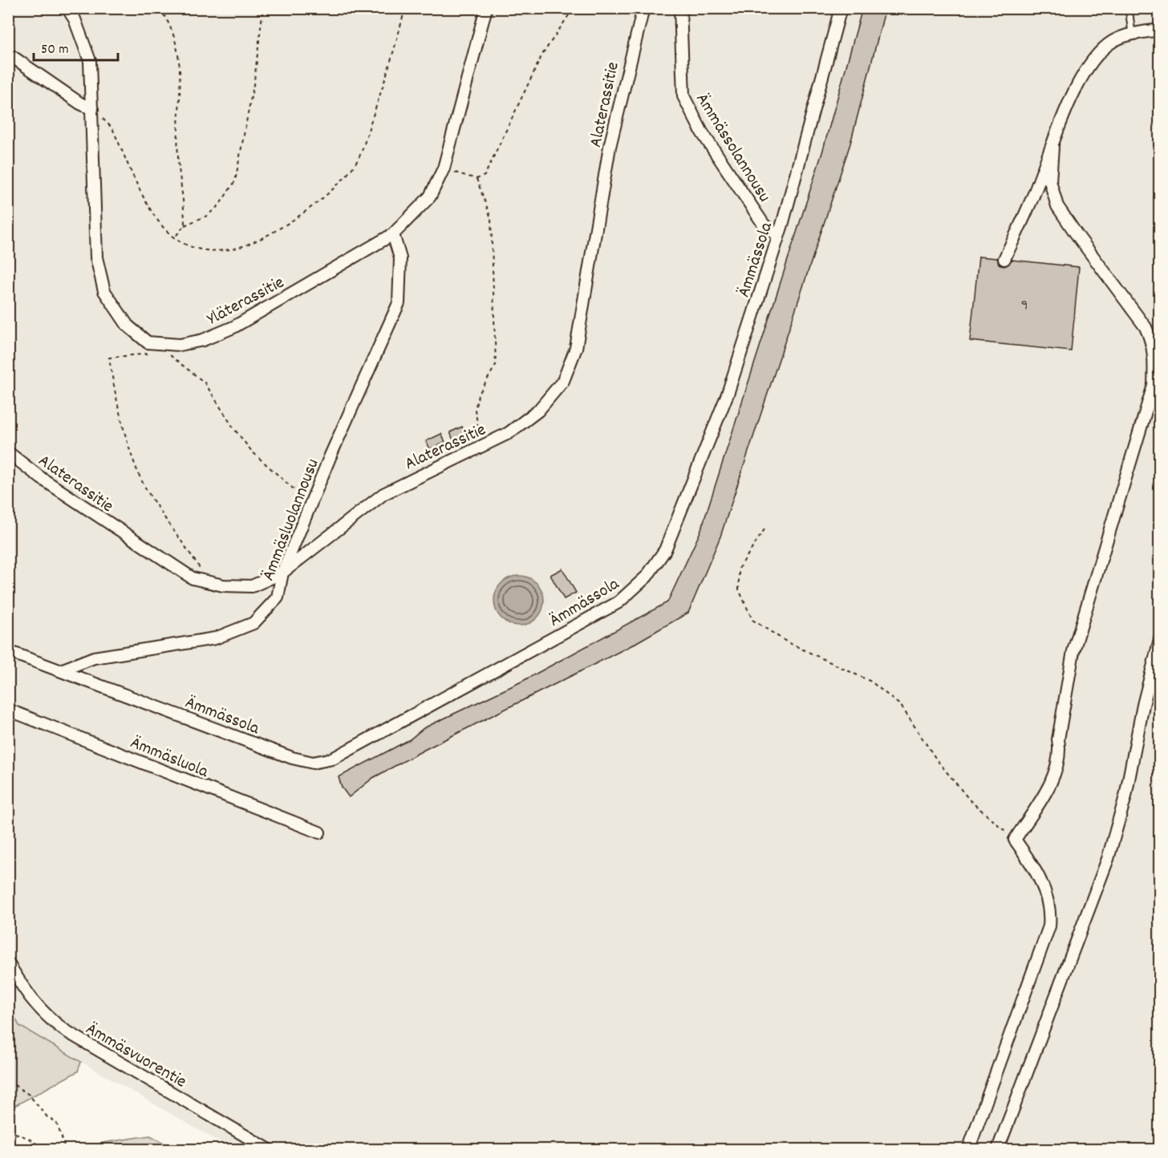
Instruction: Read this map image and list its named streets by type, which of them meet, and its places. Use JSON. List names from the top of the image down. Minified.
{"streets":{"street":["Alaterassitie","Ämmässolannousu","Ämmässola","Yläterassitie","Ämmäsluolannousu","Ämmäsluola","Ämmäsvuorentie"]},"crossings":[["Alaterassitie","Ämmäsluolannousu"],["Ämmässolannousu","Ämmässola"],["Ämmässola","Ämmäsluolannousu"],["Yläterassitie","Ämmäsluolannousu"]],"house_numbers":["9"],"scale_bar":"50 m"}
